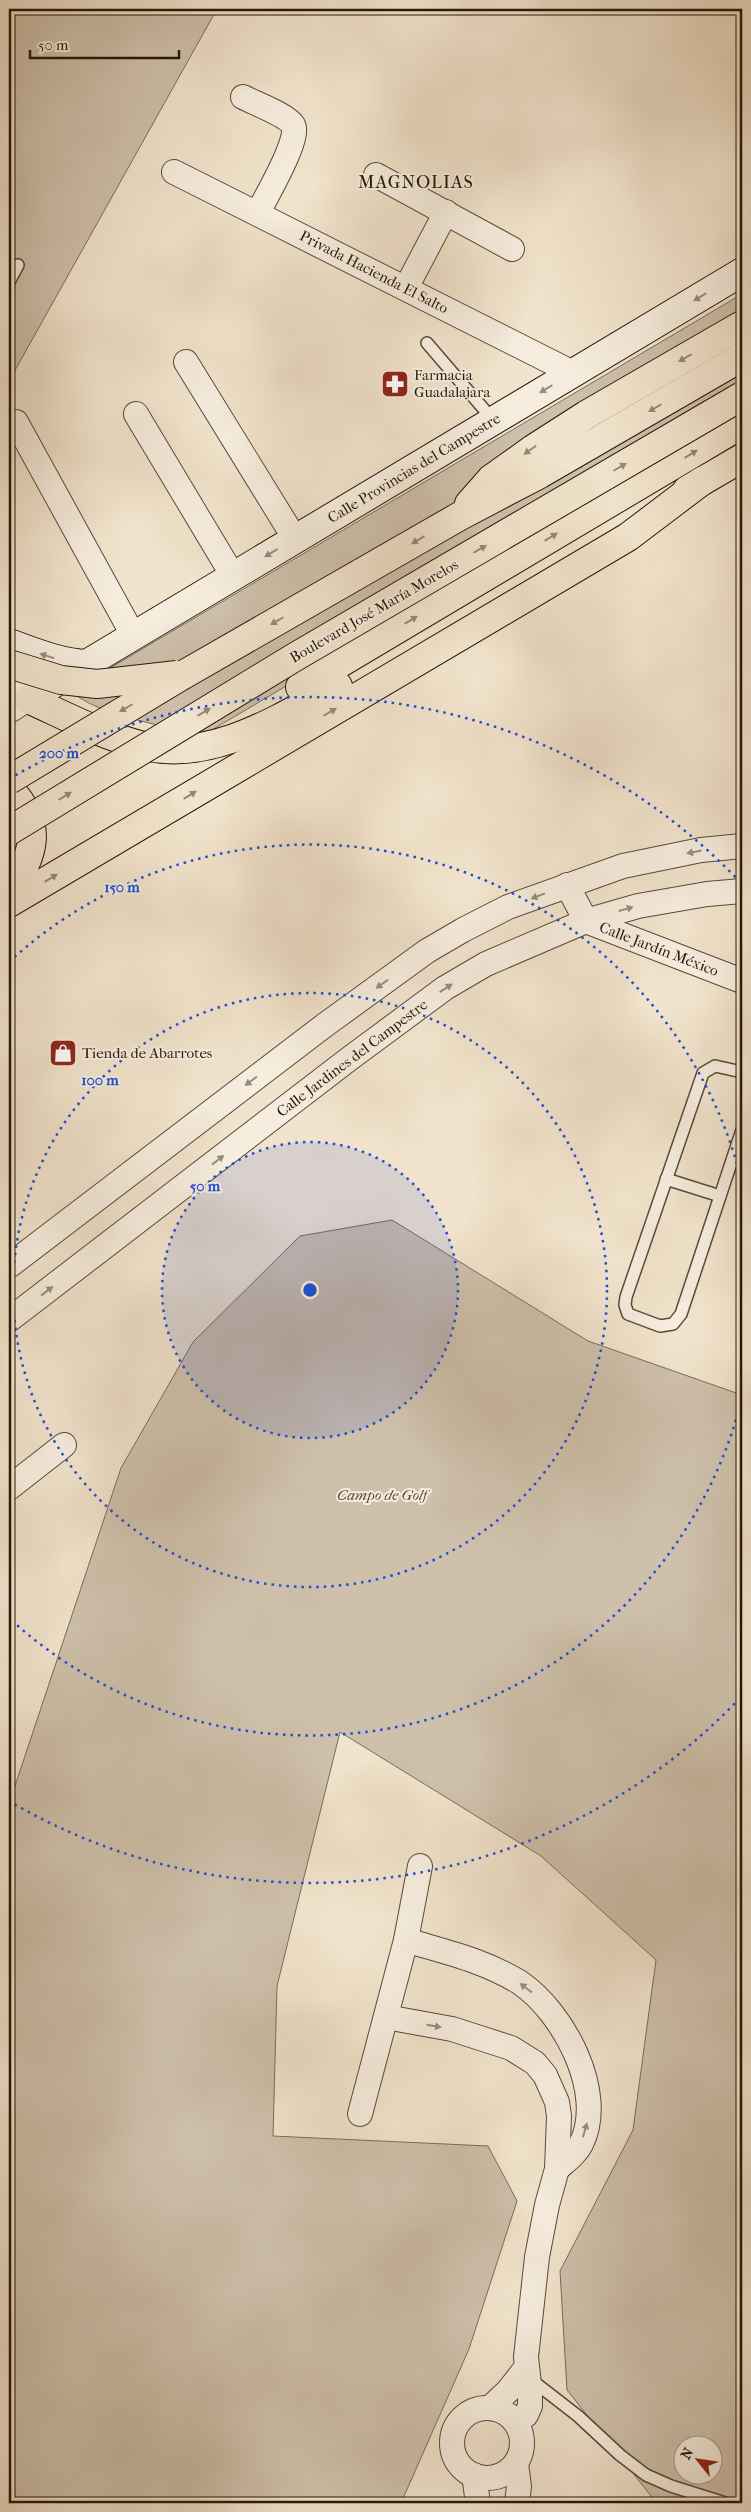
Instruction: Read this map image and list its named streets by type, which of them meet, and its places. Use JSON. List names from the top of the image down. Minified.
{"streets":{"main road":["Boulevard José María Morelos"],"street":["Privada Hacienda El Salto","Calle Provincias del Campestre","Calle Jardín México","Calle Jardines del Campestre"]},"crossings":[["Privada Hacienda El Salto","Calle Provincias del Campestre"],["Calle Jardín México","Calle Jardines del Campestre"]],"one_way":["Calle Provincias del Campestre"],"districts":["MAGNOLIAS"],"parks":["Campo de Golf"],"places":{"pharmacy":["Farmacia Guadalajara"],"shop":["Tienda de Abarrotes"]},"scale_bar":"50 m","north":"top left","rings":["200 m","150 m","100 m","50 m"]}
